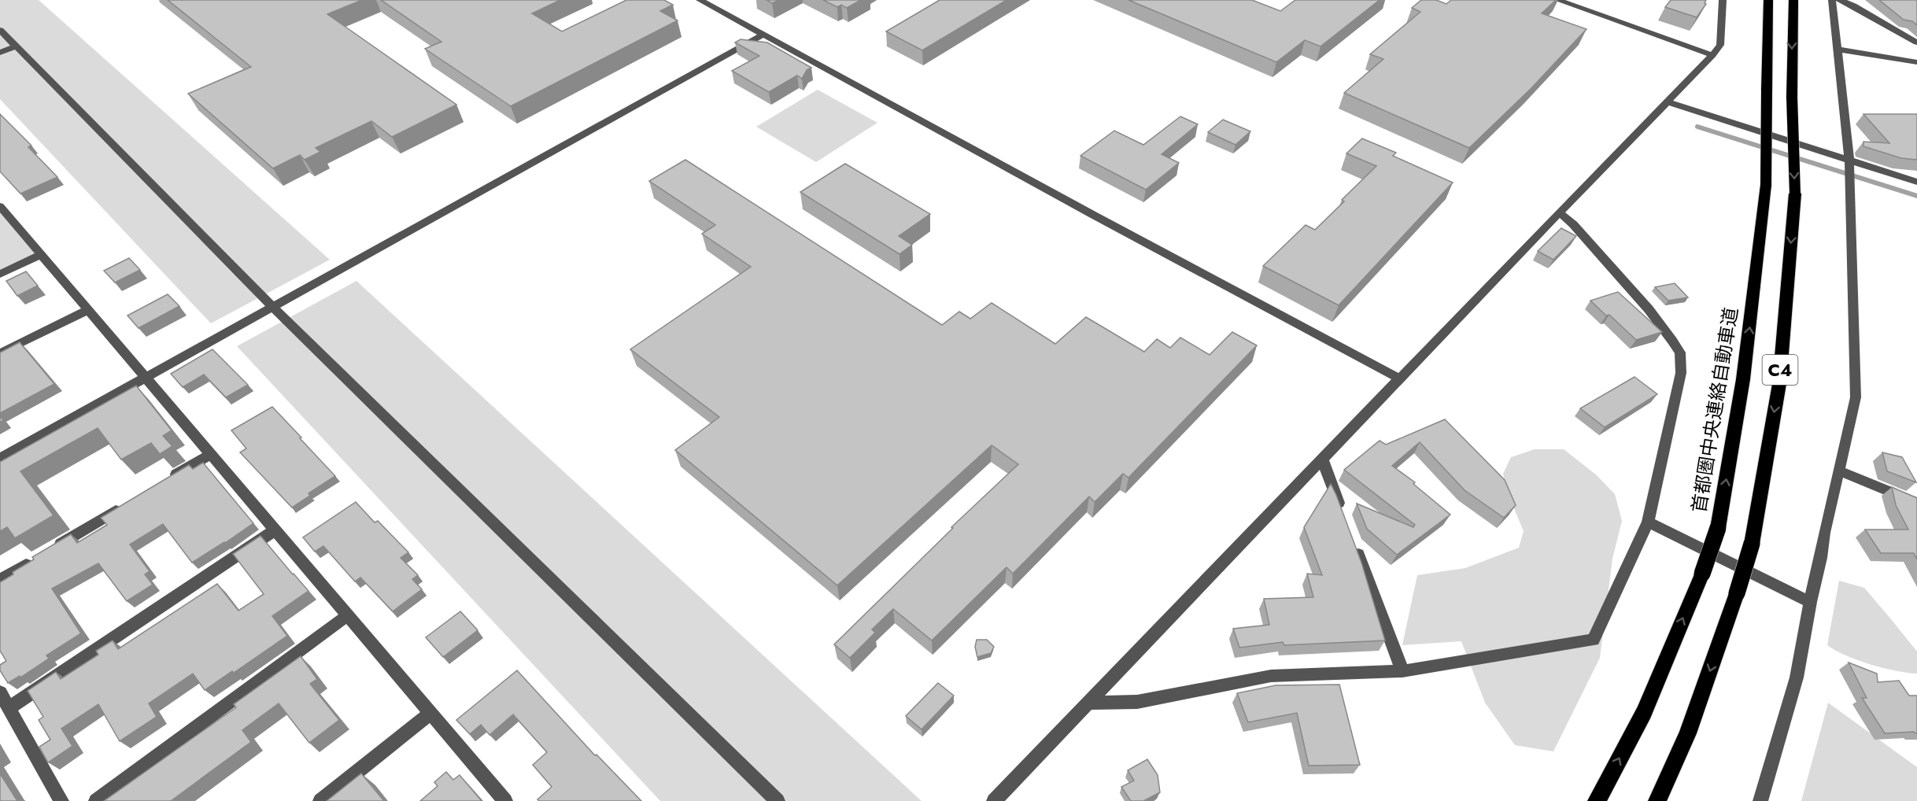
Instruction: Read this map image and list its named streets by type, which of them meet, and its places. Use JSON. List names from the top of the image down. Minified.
{"streets":{"highway":["C4","首都圏中央連絡自動車道"]}}
